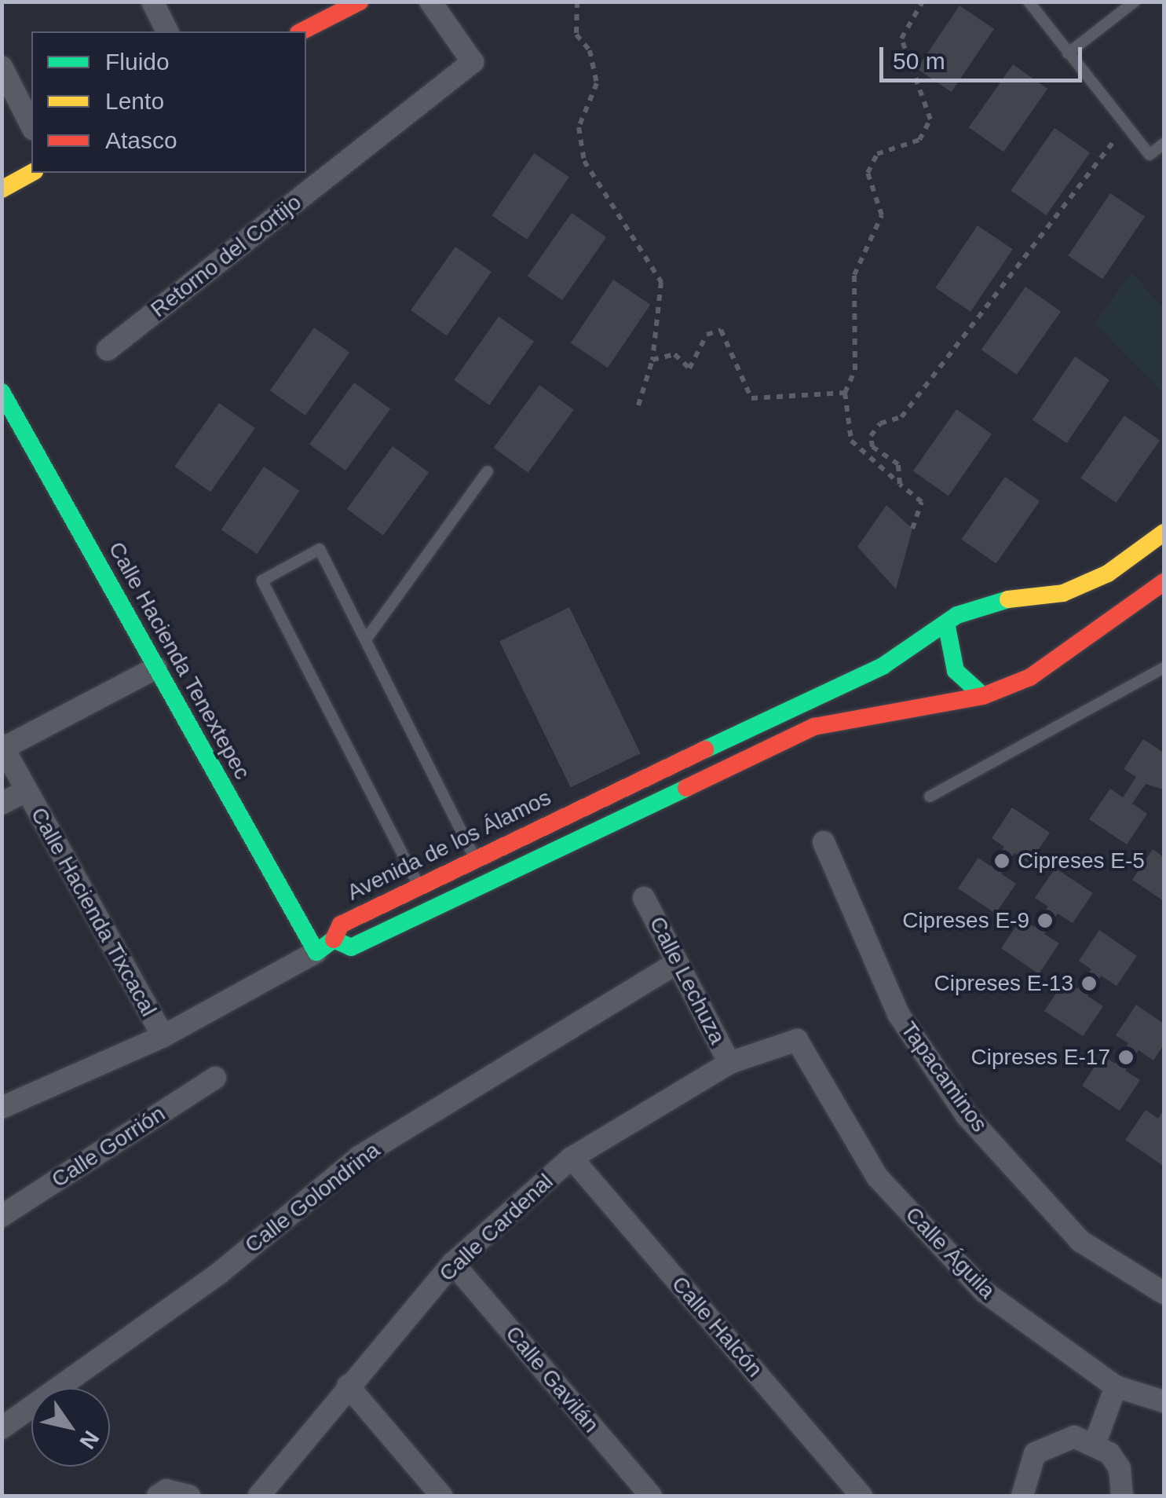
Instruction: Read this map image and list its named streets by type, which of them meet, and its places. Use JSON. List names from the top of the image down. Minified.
{"streets":{"street":["Retorno del Cortijo","Calle Hacienda Tenextepec","Avenida de los Álamos","Calle Hacienda Tixcacal","Calle Lechuza","Tapacaminos","Calle Gorrión","Calle Golondrina","Calle Cardenal","Calle Águila","Calle Halcón","Calle Gavilán"]},"crossings":[["Calle Hacienda Tenextepec","Avenida de los Álamos"],["Calle Lechuza","Calle Golondrina"],["Calle Lechuza","Calle Cardenal"],["Calle Cardenal","Calle Águila"],["Calle Cardenal","Calle Halcón"],["Calle Cardenal","Calle Gavilán"]],"places":["Cipreses E-5","Cipreses E-9","Cipreses E-13","Cipreses E-17"],"legend":["Fluido","Lento","Atasco"],"scale_bar":"50 m","north":"bottom right"}
